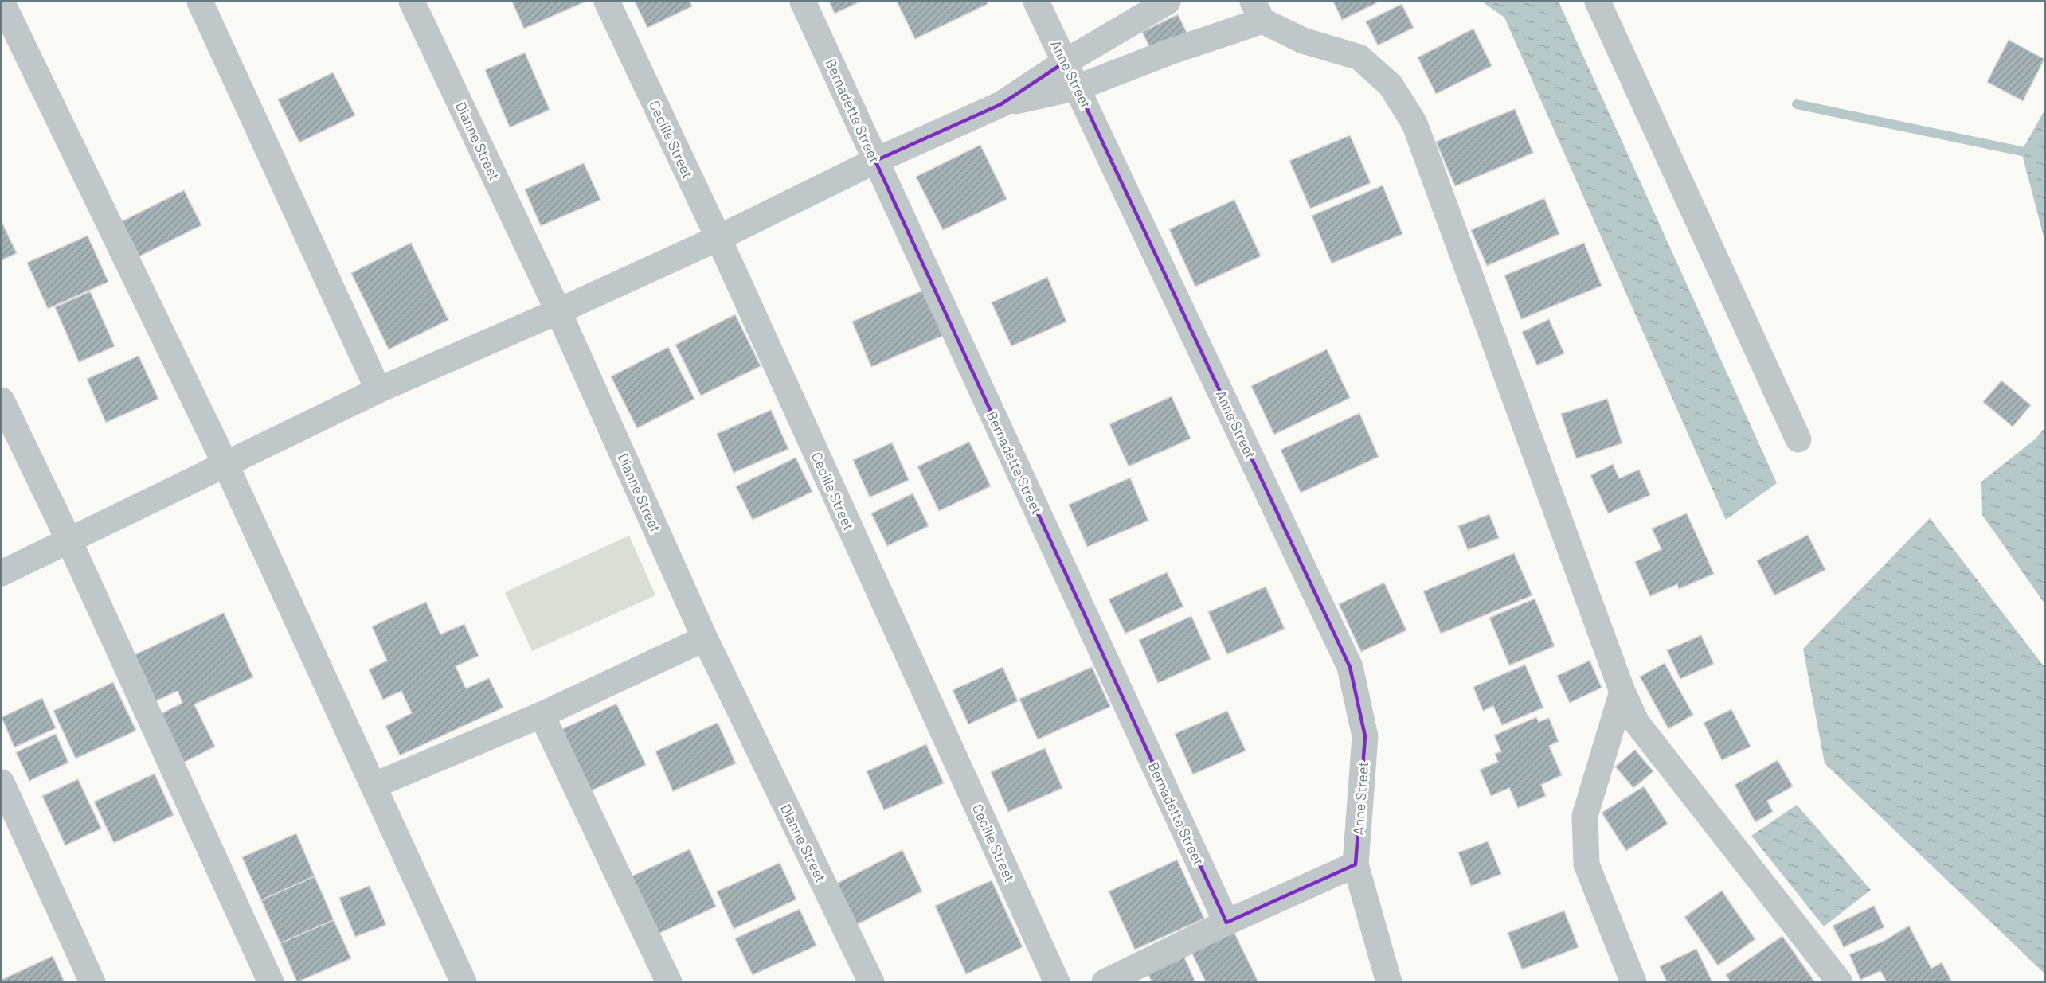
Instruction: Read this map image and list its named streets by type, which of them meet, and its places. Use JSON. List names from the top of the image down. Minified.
{"streets":{"street":["Anne Street","Bernadette Street","Cecille Street","Dianne Street"]}}
